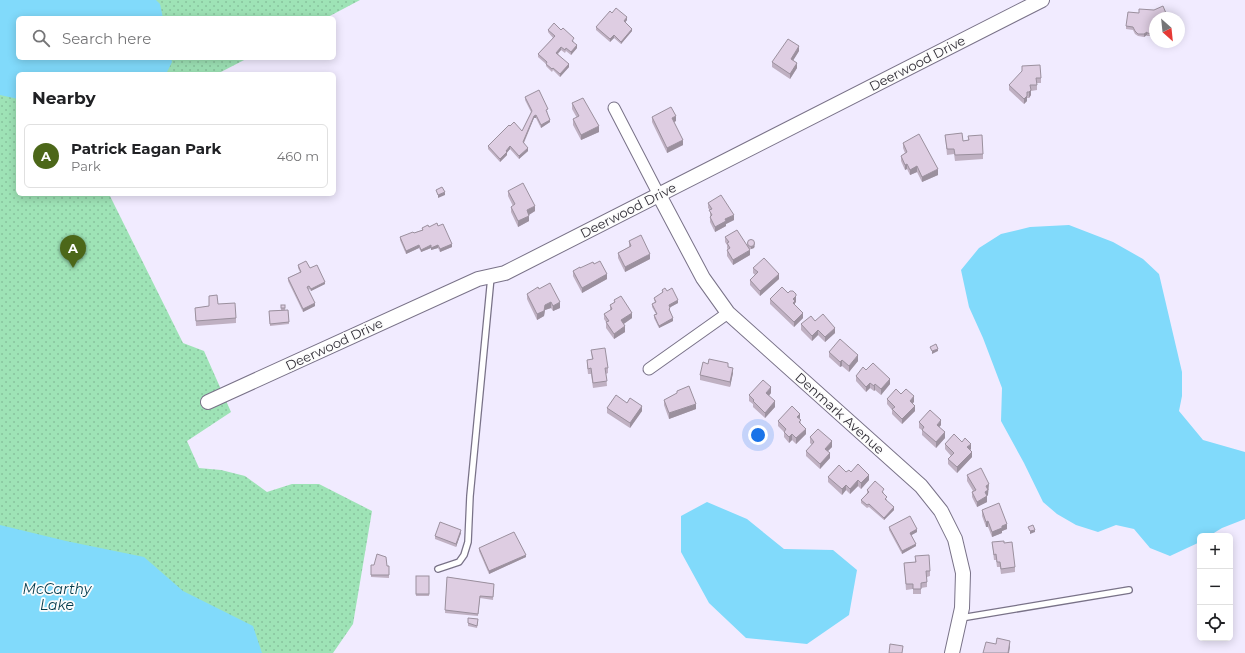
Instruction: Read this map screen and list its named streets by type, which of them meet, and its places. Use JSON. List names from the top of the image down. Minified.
{"streets":{"street":["Deerwood Drive","Denmark Avenue"]},"crossings":[["Deerwood Drive","Denmark Avenue"]],"water":["McCarthy Lake"],"north":"bottom right","page":{"search":"Search here","heading":"Nearby","list":[{"mark":"A","name":"Patrick Eagan Park","note":"Park","value":"460 m"}],"pins":"A","map_buttons":["+","−"]}}
